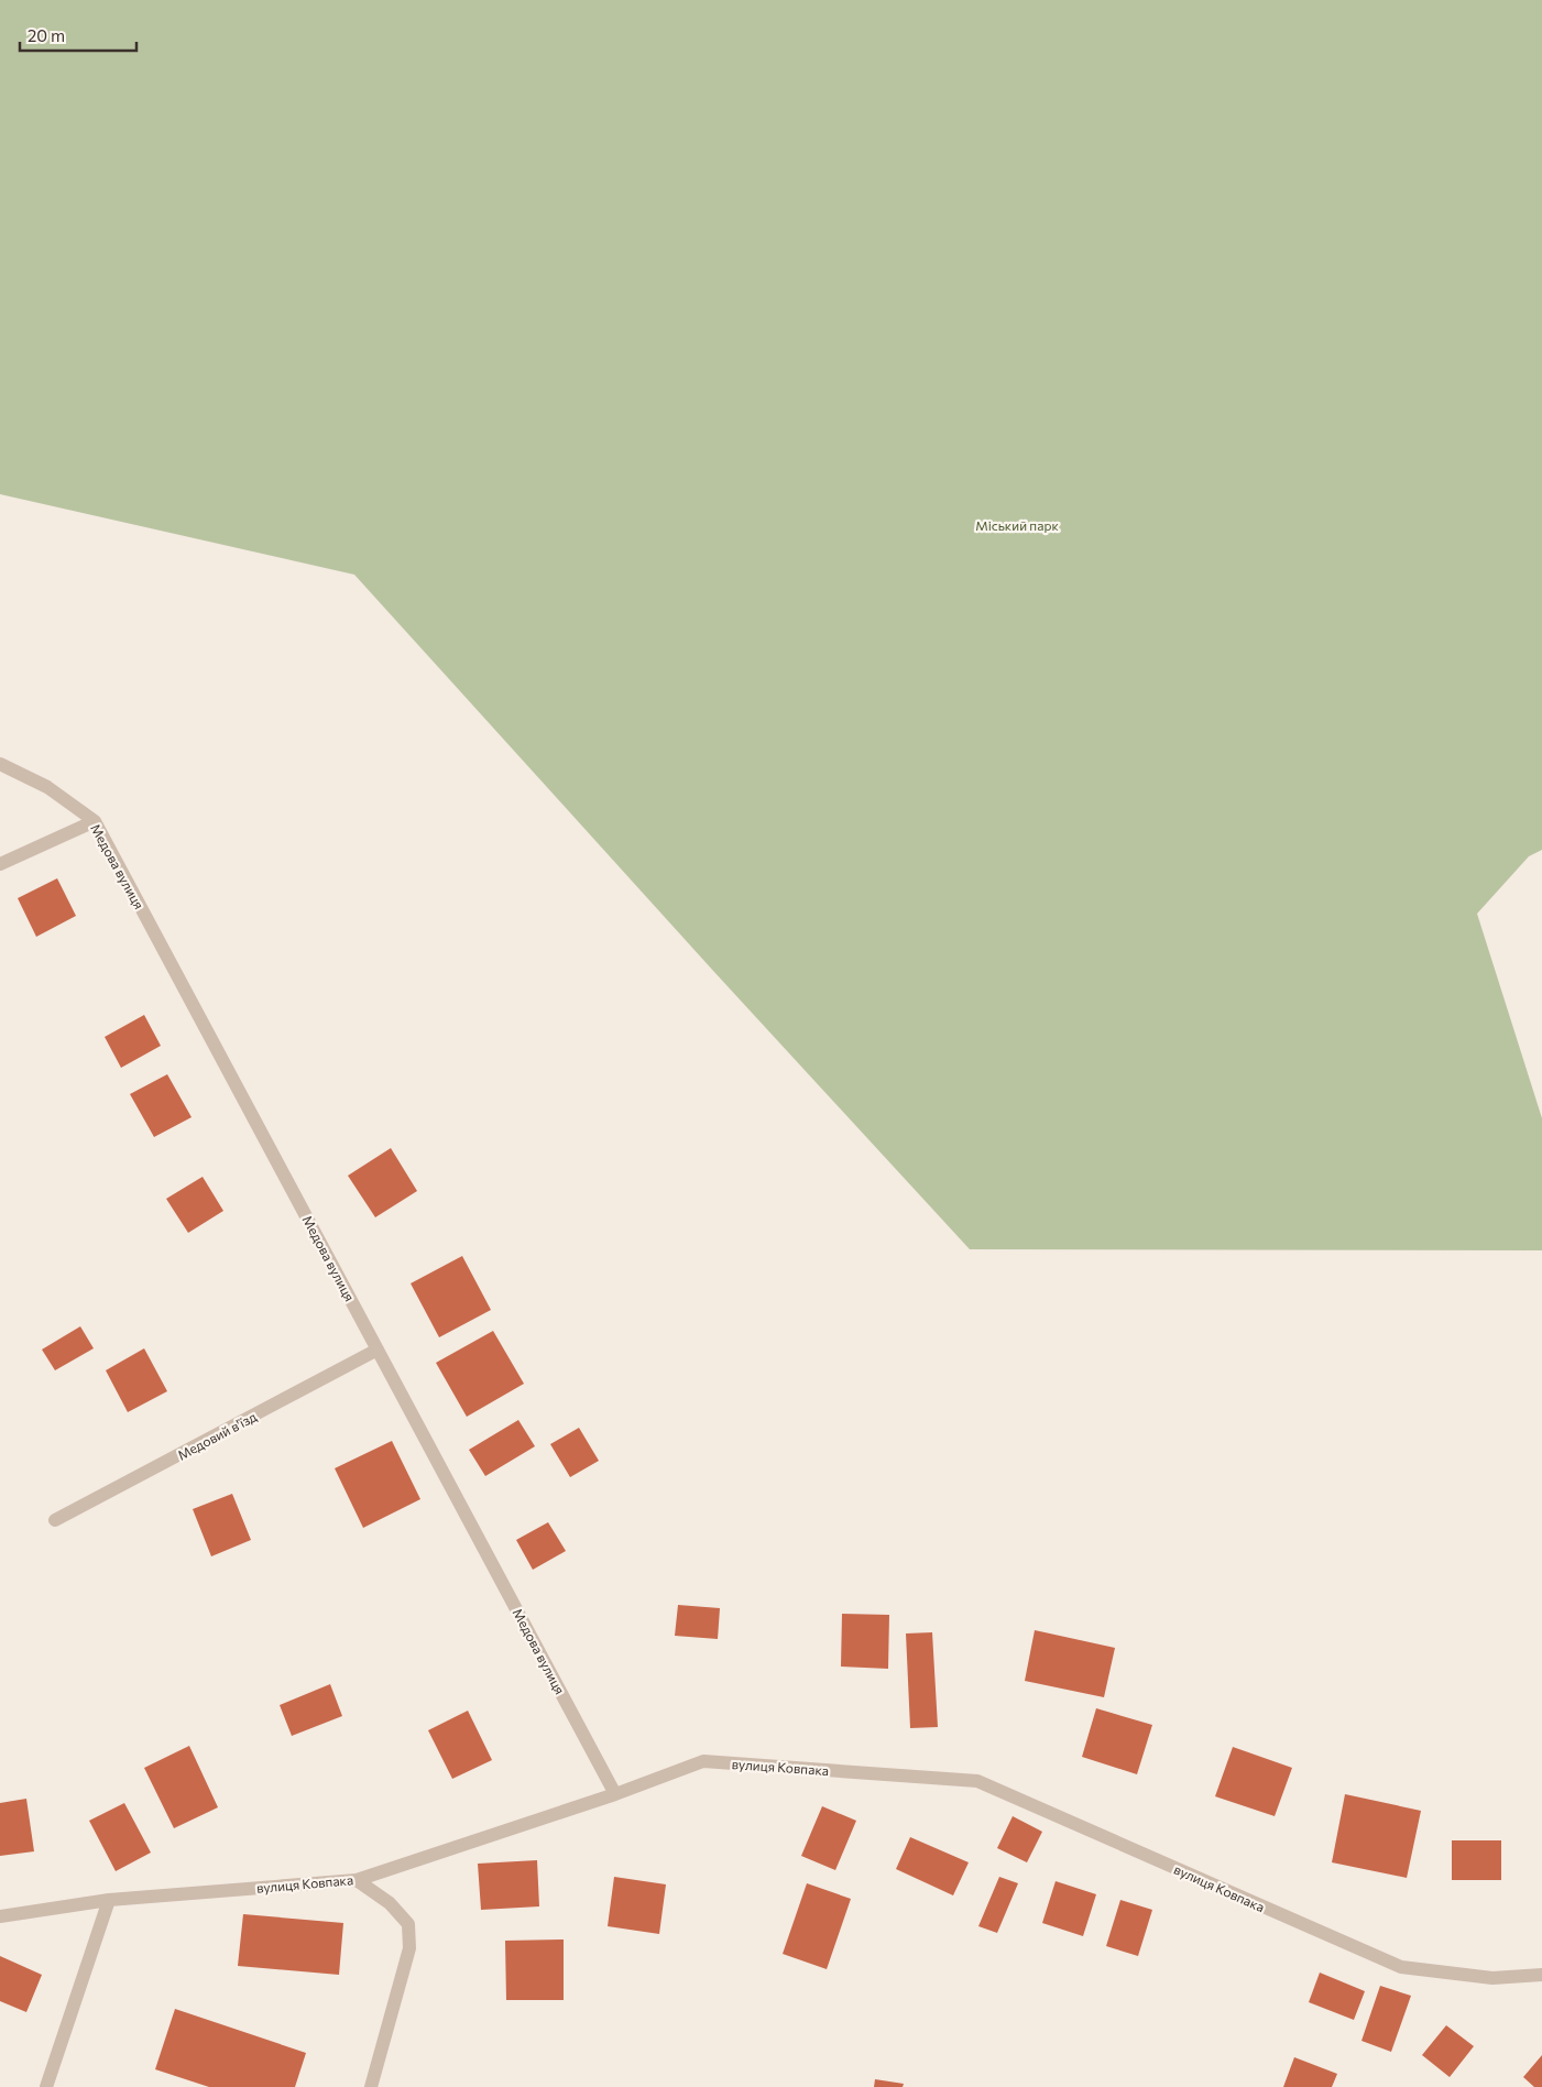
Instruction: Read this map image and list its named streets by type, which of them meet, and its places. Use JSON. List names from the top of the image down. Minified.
{"streets":{"street":["Медова вулиця","Медовий в'їзд","вулиця Ковпака"]},"crossings":[["Медова вулиця","Медовий в'їзд"],["Медова вулиця","вулиця Ковпака"]],"parks":["Міський парк"],"scale_bar":"20 m"}
